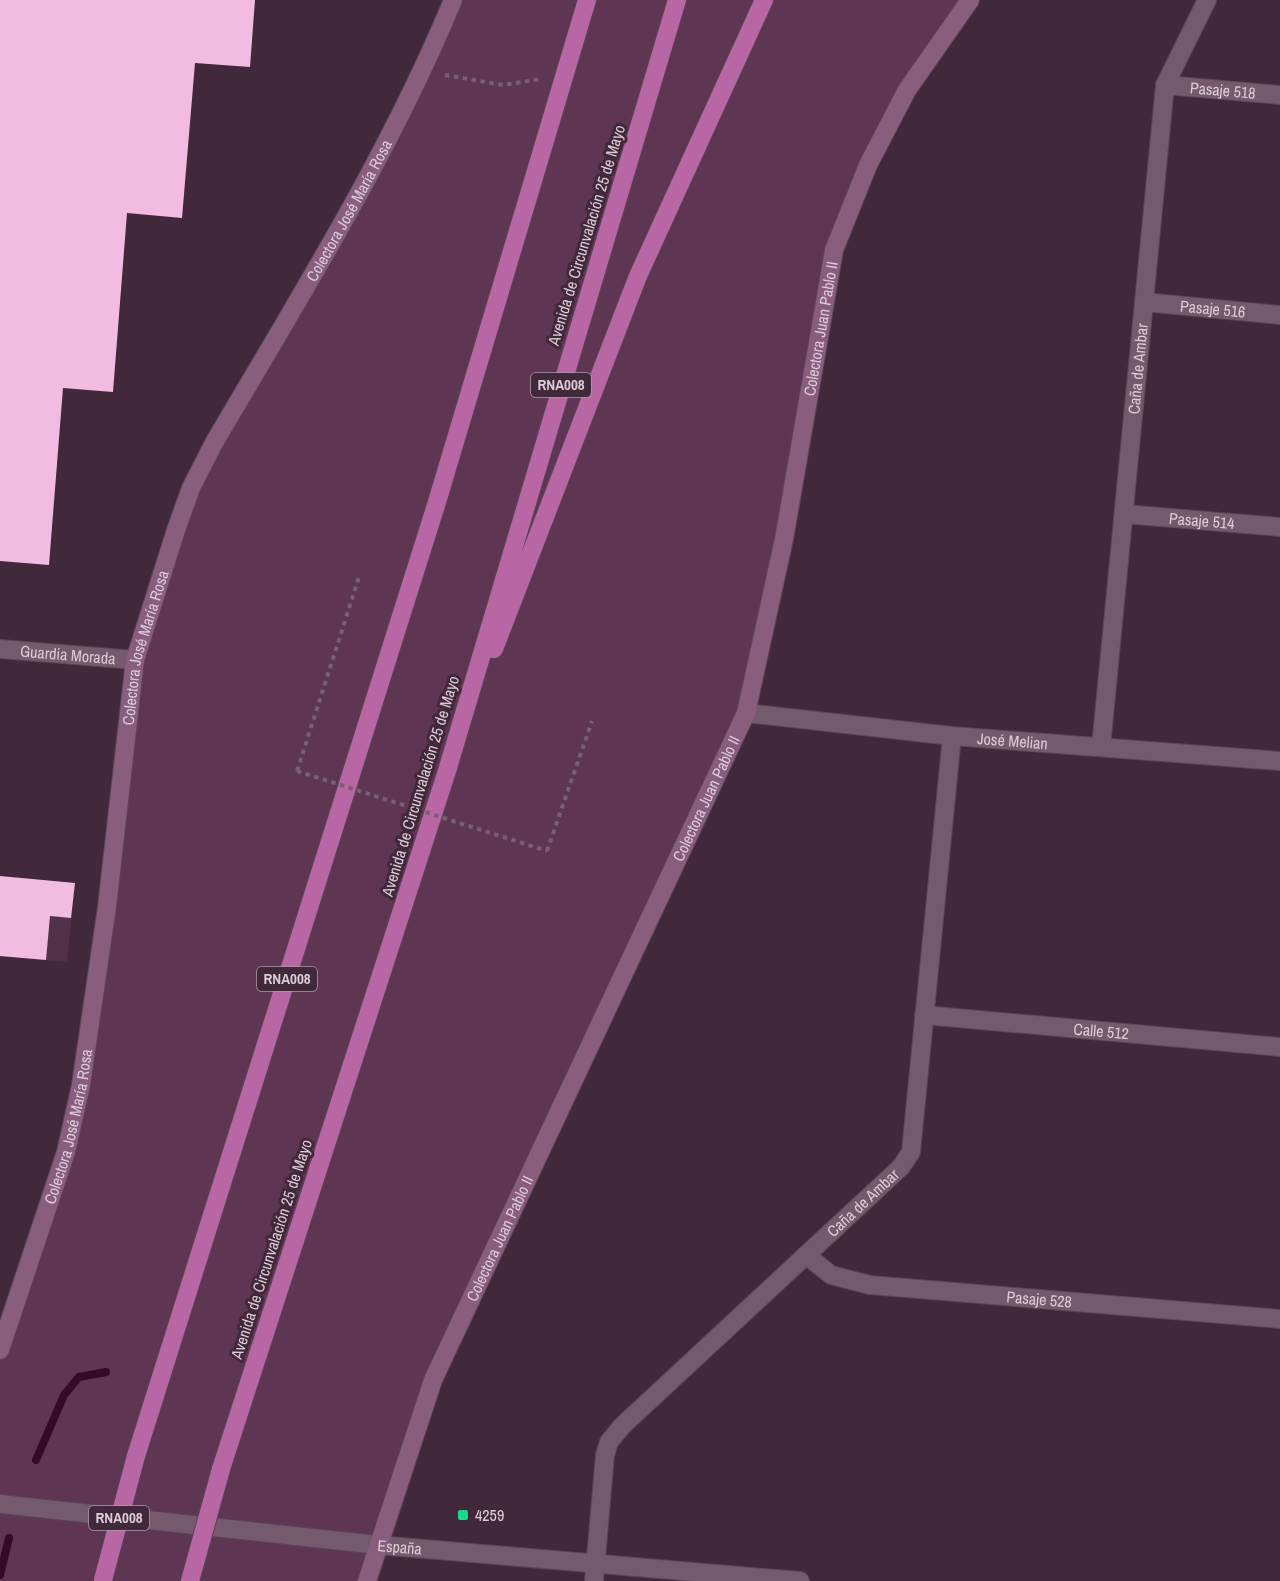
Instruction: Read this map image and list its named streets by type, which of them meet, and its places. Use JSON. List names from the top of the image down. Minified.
{"streets":{"highway":["Avenida de Circunvalación 25 de Mayo","RNA008"],"main road":["Colectora José María Rosa","Colectora Juan Pablo II"],"street":["Pasaje 518","Pasaje 516","Caña de Ambar","Pasaje 514","Guardia Morada","José Melian","Calle 512","Pasaje 528","España"]},"crossings":[["Pasaje 518","Caña de Ambar"],["Colectora José María Rosa","Guardia Morada"],["Pasaje 516","Caña de Ambar"],["Colectora Juan Pablo II","José Melian"],["Colectora Juan Pablo II","España"],["Caña de Ambar","Pasaje 514"],["Caña de Ambar","José Melian"],["Caña de Ambar","Calle 512"],["Caña de Ambar","Pasaje 528"],["Caña de Ambar","España"]],"places":{"transit":["4259"]}}
